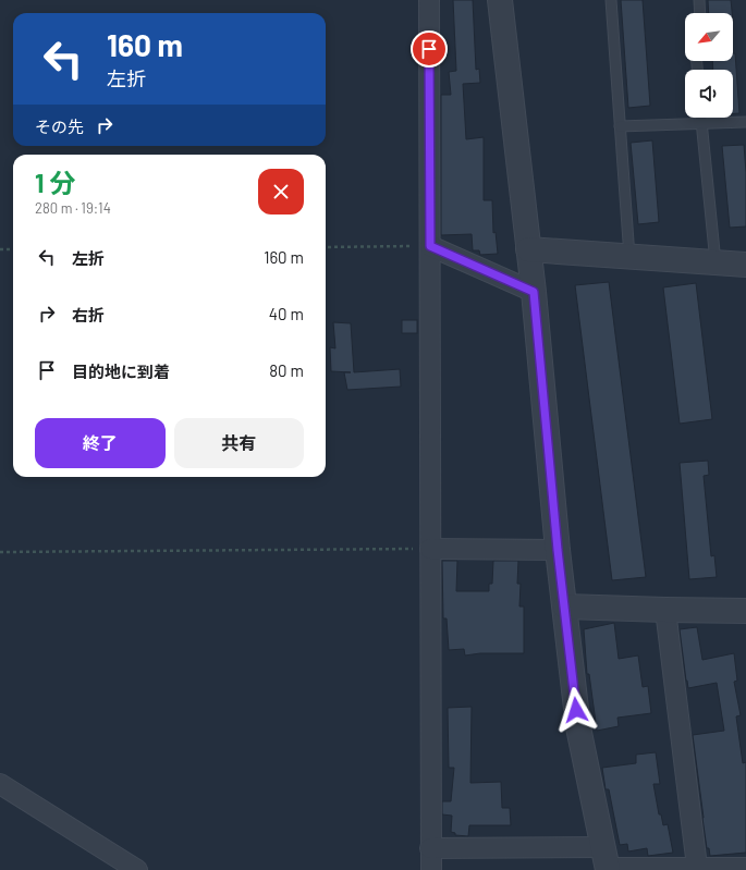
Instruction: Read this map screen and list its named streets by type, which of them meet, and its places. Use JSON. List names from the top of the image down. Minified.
{"north":"bottom left","page":{"turn":["160 m","左折"],"then":"その先","heading":["1 分","280 m · 19:14"],"list":[{"name":"左折","value":"160 m"},{"name":"右折","value":"40 m"},{"name":"目的地に到着","value":"80 m"}],"buttons":["終了","共有"]}}
